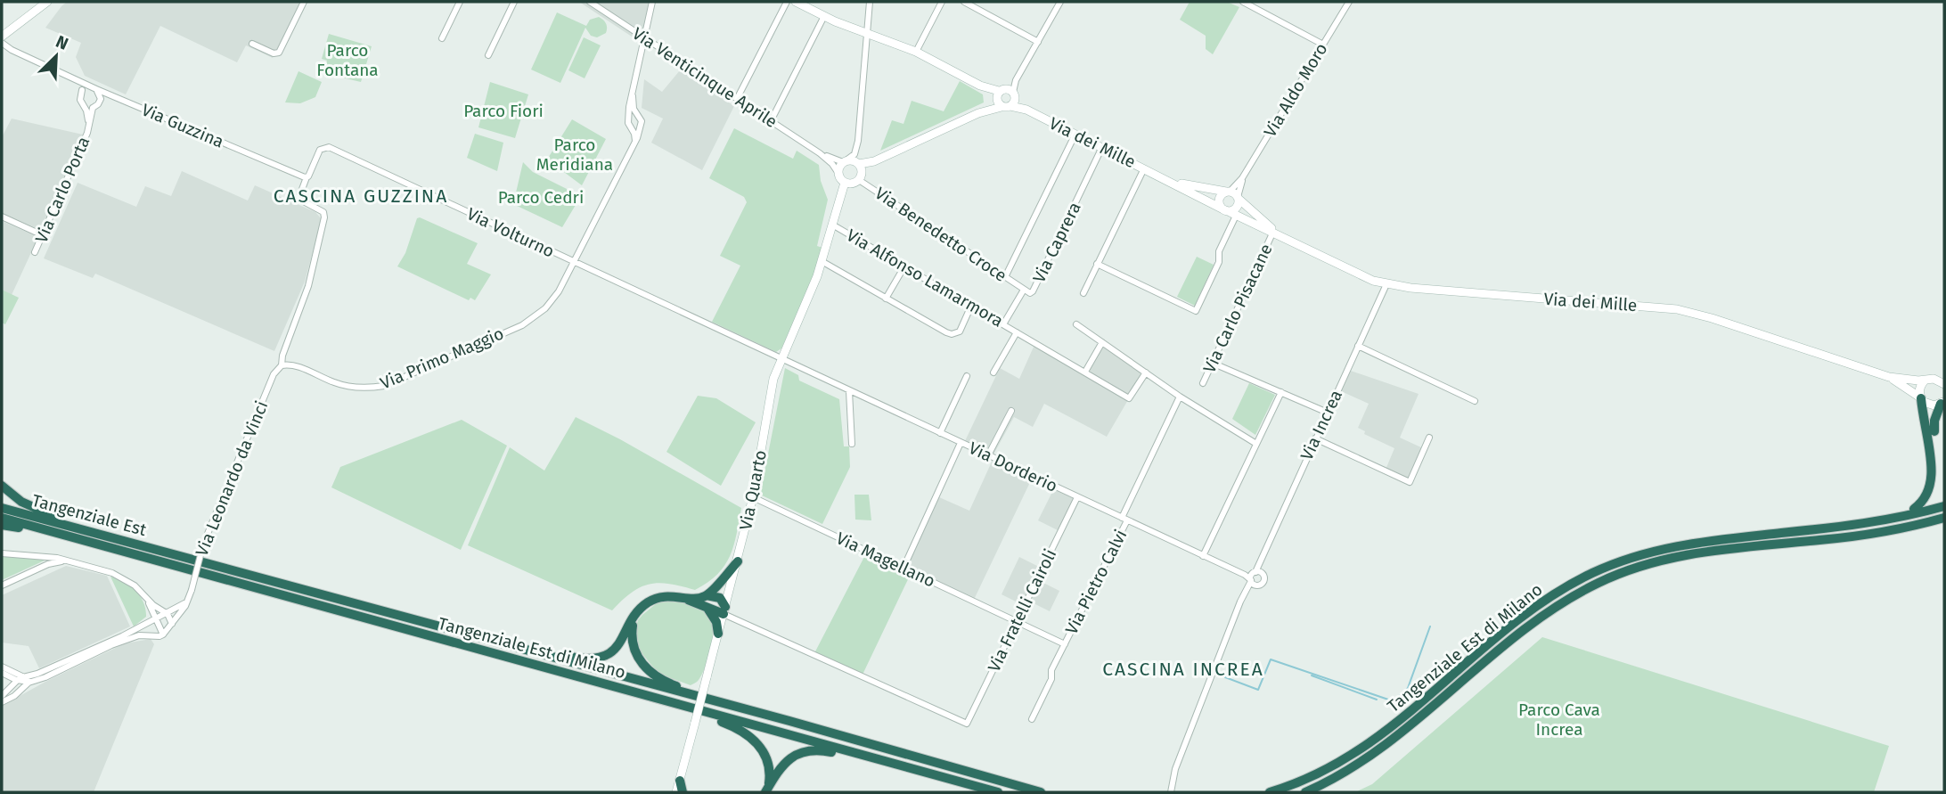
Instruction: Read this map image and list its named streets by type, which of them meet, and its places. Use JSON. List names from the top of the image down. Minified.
{"streets":{"highway":["Tangenziale Est","Tangenziale Est di Milano"],"main road":["Via dei Mille","Via Quarto"],"street":["Via Venticinque Aprile","Via Aldo Moro","Via Guzzina","Via Carlo Porta","Via Volturno","Via Benedetto Croce","Via Caprera","Via Alfonso Lamarmora","Via Carlo Pisacane","Via Primo Maggio","Via Increa","Via Dorderio","Via Leonardo da Vinci","Via Magellano","Via Pietro Calvi","Via Fratelli Cairoli"]},"crossings":[["Via Venticinque Aprile","Via Benedetto Croce"],["Via Venticinque Aprile","Via Quarto"],["Via Aldo Moro","Via dei Mille"],["Via Guzzina","Via Carlo Porta"],["Via Guzzina","Via Volturno"],["Via Guzzina","Via Leonardo da Vinci"],["Via dei Mille","Via Caprera"],["Via dei Mille","Via Carlo Pisacane"],["Via dei Mille","Via Increa"],["Via Volturno","Via Primo Maggio"],["Via Volturno","Via Dorderio"],["Via Volturno","Via Leonardo da Vinci"],["Via Volturno","Via Quarto"],["Via Benedetto Croce","Via Caprera"],["Via Benedetto Croce","Via Quarto"],["Via Caprera","Via Alfonso Lamarmora"],["Via Alfonso Lamarmora","Via Quarto"],["Via Primo Maggio","Via Leonardo da Vinci"],["Via Increa","Via Dorderio"],["Via Dorderio","Via Quarto"],["Via Dorderio","Via Pietro Calvi"],["Via Dorderio","Via Fratelli Cairoli"],["Via Quarto","Via Magellano"],["Via Quarto","Via Fratelli Cairoli"],["Tangenziale Est","Tangenziale Est di Milano"],["Via Magellano","Via Pietro Calvi"],["Via Magellano","Via Fratelli Cairoli"],["Via Pietro Calvi","Via Fratelli Cairoli"]],"districts":["CASCINA GUZZINA","CASCINA INCREA"],"parks":["Parco Fontana","Parco Fiori","Parco Meridiana","Parco Cedri","Parco Cava Increa"],"north":"top right"}
